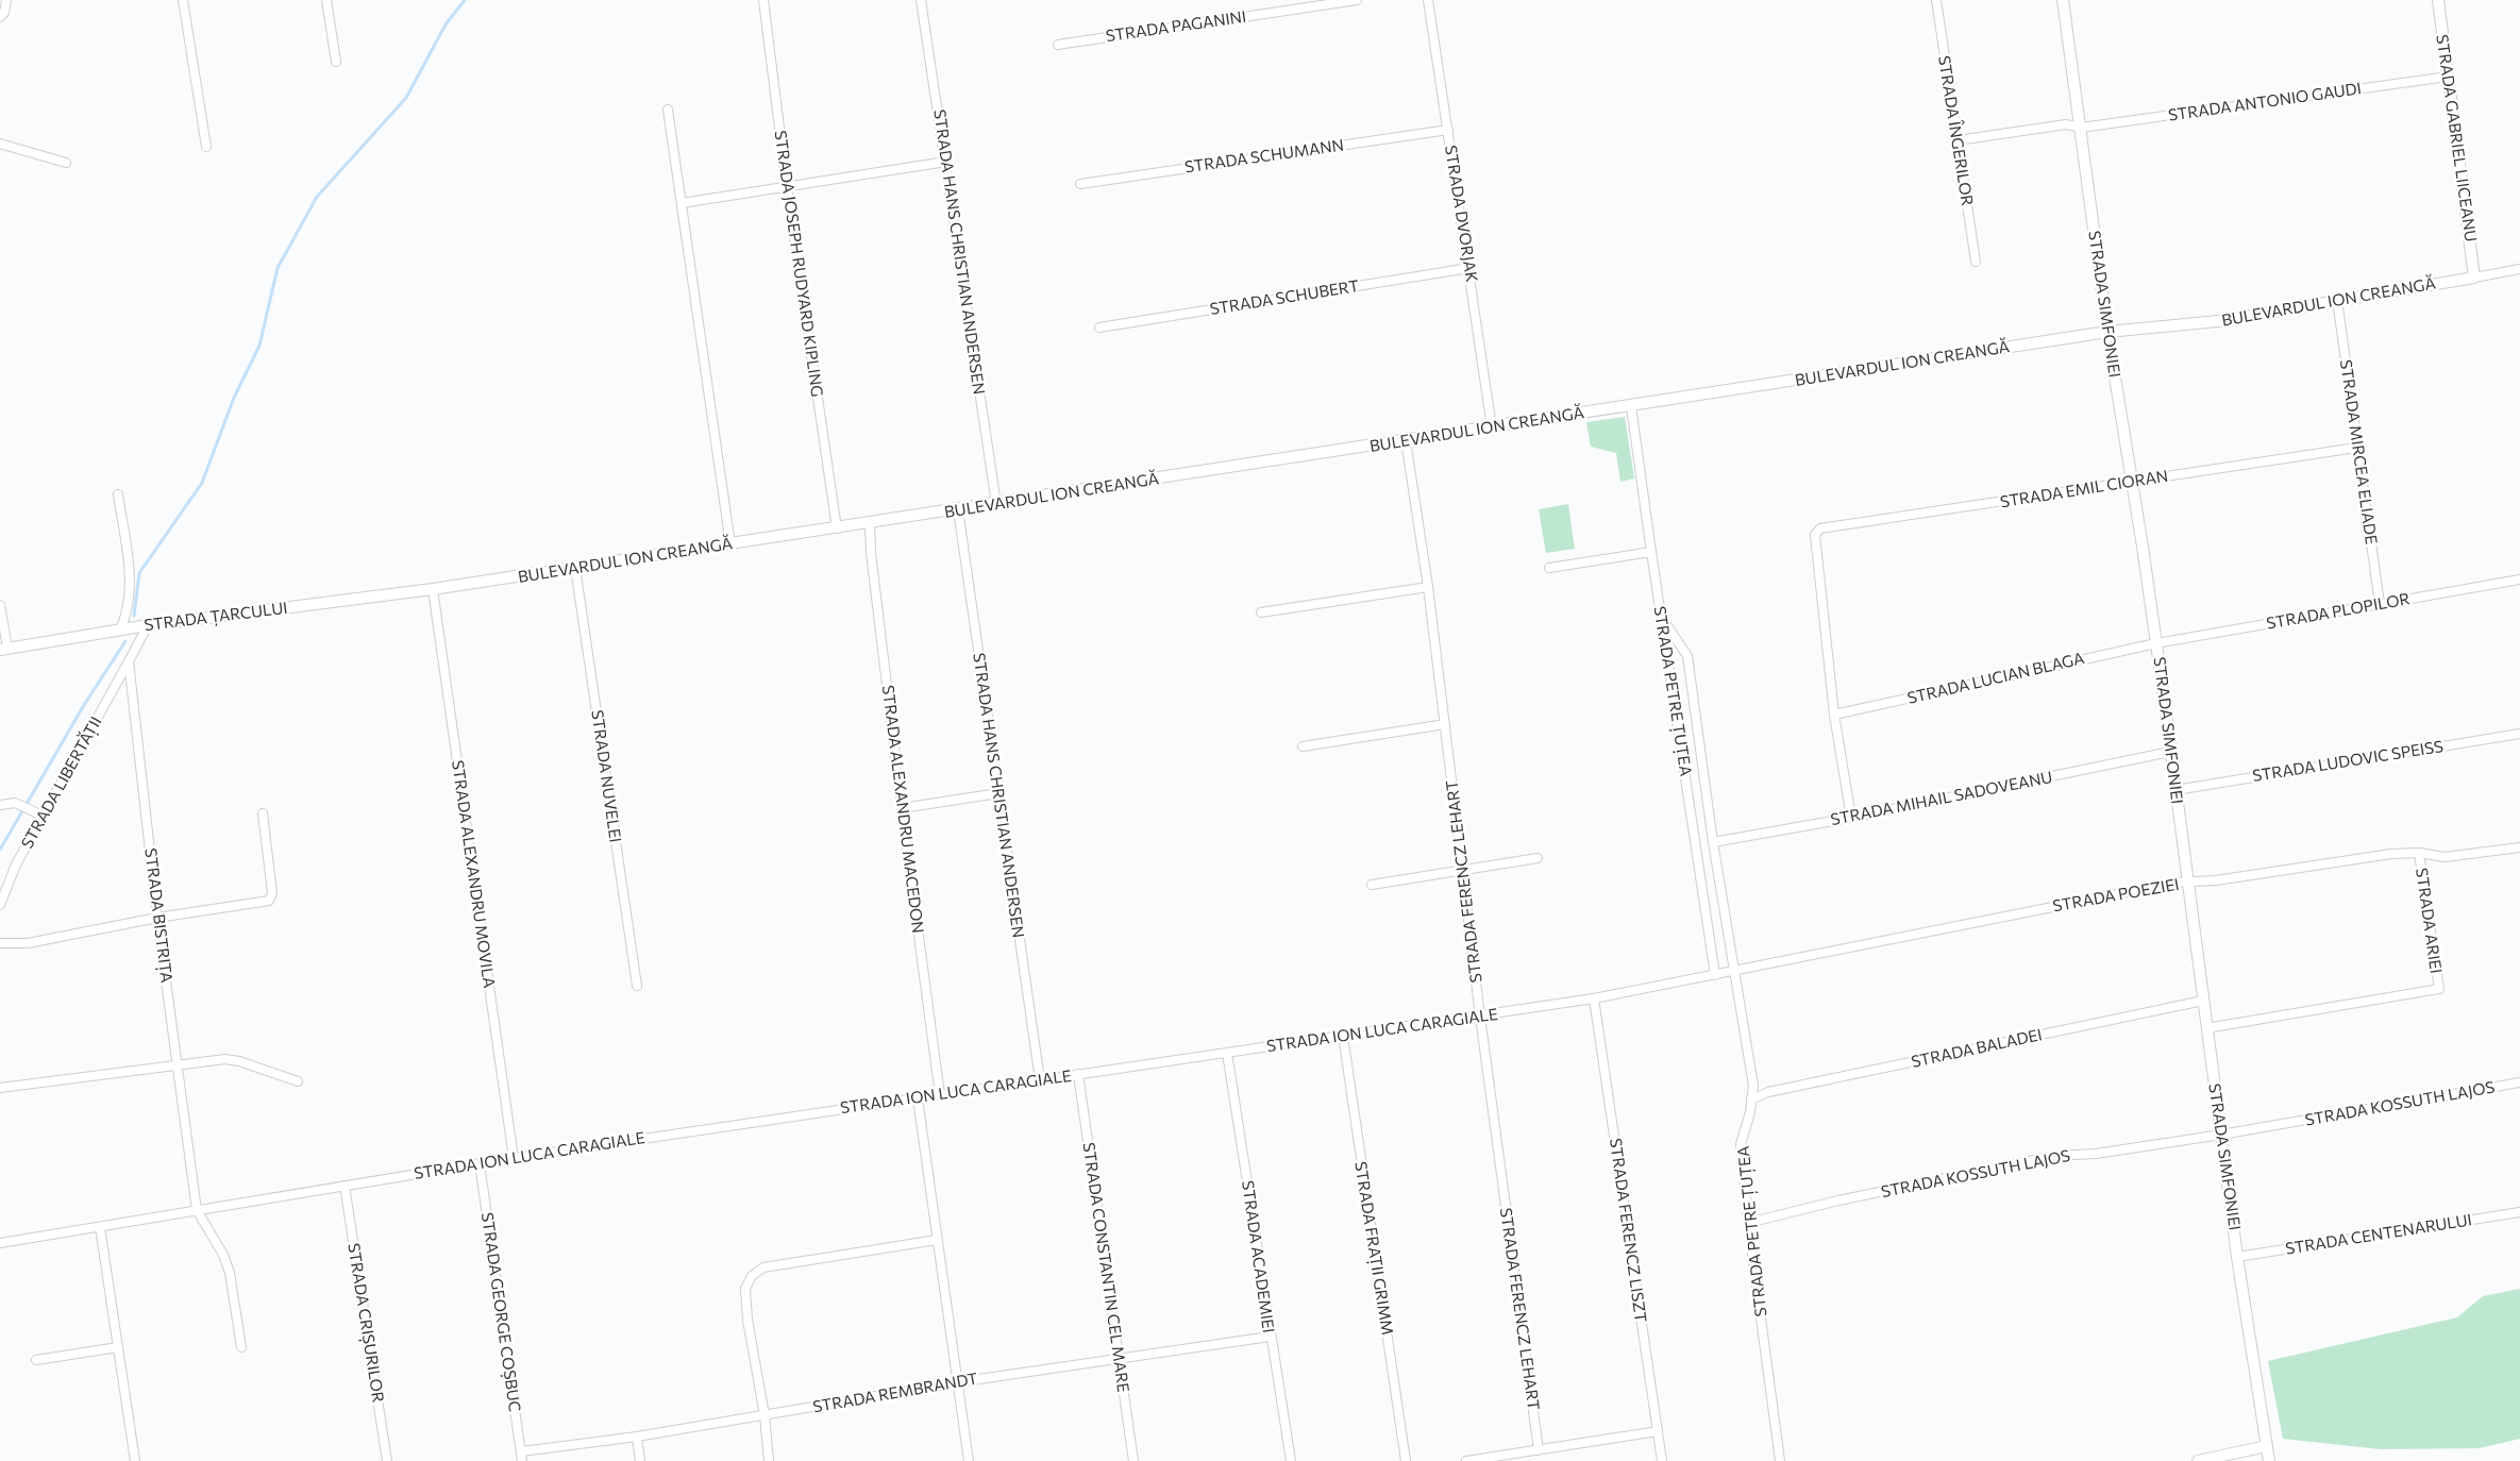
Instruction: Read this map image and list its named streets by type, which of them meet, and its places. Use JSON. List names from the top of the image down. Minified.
{"streets":{"street":["STRADA PAGANINI","STRADA ANTONIO GAUDI","STRADA ÎNGERILOR","STRADA GABRIEL LIICEANU","STRADA SCHUMANN","STRADA DVORJAK","STRADA HANS CHRISTIAN ANDERSEN","STRADA JOSEPH RUDYARD KIPLING","STRADA SCHUBERT","BULEVARDUL ION CREANGĂ","STRADA SIMFONIEI","STRADA MIRCEA ELIADE","STRADA EMIL CIORAN","STRADA PLOPILOR","STRADA ȚARCULUI","STRADA LUCIAN BLAGA","STRADA PETRE ȚUȚEA","STRADA LUDOVIC SPEISS","STRADA NUVELEI","STRADA LIBERTĂȚII","STRADA MIHAIL SADOVEANU","STRADA ALEXANDRU MACEDON","STRADA ALEXANDRU MOVILA","STRADA FERENCZ LEHART","STRADA POEZIEI","STRADA BISTRIȚA","STRADA ARIEI","STRADA ION LUCA CARAGIALE","STRADA BALADEI","STRADA KOSSUTH LAJOS","STRADA FERENCZ LISZT","STRADA CENTENARULUI","STRADA FRAȚII GRIMM","STRADA ACADEMIEI","STRADA CONSTANTIN CEL MARE","STRADA GEORGE COȘBUC","STRADA CRIȘURILOR","STRADA REMBRANDT"]},"crossings":[["STRADA ANTONIO GAUDI","STRADA ÎNGERILOR"],["STRADA ANTONIO GAUDI","STRADA GABRIEL LIICEANU"],["STRADA ANTONIO GAUDI","STRADA SIMFONIEI"],["STRADA GABRIEL LIICEANU","BULEVARDUL ION CREANGĂ"],["STRADA SCHUMANN","STRADA DVORJAK"],["STRADA DVORJAK","STRADA SCHUBERT"],["STRADA DVORJAK","BULEVARDUL ION CREANGĂ"],["STRADA HANS CHRISTIAN ANDERSEN","BULEVARDUL ION CREANGĂ"],["STRADA HANS CHRISTIAN ANDERSEN","STRADA ION LUCA CARAGIALE"],["STRADA JOSEPH RUDYARD KIPLING","BULEVARDUL ION CREANGĂ"],["BULEVARDUL ION CREANGĂ","STRADA SIMFONIEI"],["BULEVARDUL ION CREANGĂ","STRADA MIRCEA ELIADE"],["BULEVARDUL ION CREANGĂ","STRADA ȚARCULUI"],["BULEVARDUL ION CREANGĂ","STRADA PETRE ȚUȚEA"],["BULEVARDUL ION CREANGĂ","STRADA NUVELEI"],["BULEVARDUL ION CREANGĂ","STRADA ALEXANDRU MACEDON"],["BULEVARDUL ION CREANGĂ","STRADA ALEXANDRU MOVILA"],["BULEVARDUL ION CREANGĂ","STRADA FERENCZ LEHART"],["STRADA SIMFONIEI","STRADA EMIL CIORAN"],["STRADA SIMFONIEI","STRADA PLOPILOR"],["STRADA SIMFONIEI","STRADA LUCIAN BLAGA"],["STRADA SIMFONIEI","STRADA LUDOVIC SPEISS"],["STRADA SIMFONIEI","STRADA MIHAIL SADOVEANU"],["STRADA SIMFONIEI","STRADA POEZIEI"],["STRADA SIMFONIEI","STRADA ARIEI"],["STRADA SIMFONIEI","STRADA BALADEI"],["STRADA SIMFONIEI","STRADA KOSSUTH LAJOS"],["STRADA SIMFONIEI","STRADA CENTENARULUI"],["STRADA MIRCEA ELIADE","STRADA EMIL CIORAN"],["STRADA MIRCEA ELIADE","STRADA PLOPILOR"],["STRADA EMIL CIORAN","STRADA LUCIAN BLAGA"],["STRADA PLOPILOR","STRADA LUCIAN BLAGA"],["STRADA ȚARCULUI","STRADA ALEXANDRU MOVILA"],["STRADA PETRE ȚUȚEA","STRADA MIHAIL SADOVEANU"],["STRADA PETRE ȚUȚEA","STRADA POEZIEI"],["STRADA PETRE ȚUȚEA","STRADA ION LUCA CARAGIALE"],["STRADA PETRE ȚUȚEA","STRADA BALADEI"],["STRADA PETRE ȚUȚEA","STRADA KOSSUTH LAJOS"],["STRADA LIBERTĂȚII","STRADA BISTRIȚA"],["STRADA ALEXANDRU MACEDON","STRADA ION LUCA CARAGIALE"],["STRADA ALEXANDRU MOVILA","STRADA ION LUCA CARAGIALE"],["STRADA FERENCZ LEHART","STRADA ION LUCA CARAGIALE"],["STRADA POEZIEI","STRADA ARIEI"],["STRADA POEZIEI","STRADA ION LUCA CARAGIALE"],["STRADA BISTRIȚA","STRADA ION LUCA CARAGIALE"],["STRADA ION LUCA CARAGIALE","STRADA FERENCZ LISZT"],["STRADA ION LUCA CARAGIALE","STRADA FRAȚII GRIMM"],["STRADA ION LUCA CARAGIALE","STRADA ACADEMIEI"],["STRADA ION LUCA CARAGIALE","STRADA CONSTANTIN CEL MARE"],["STRADA ION LUCA CARAGIALE","STRADA GEORGE COȘBUC"],["STRADA ION LUCA CARAGIALE","STRADA CRIȘURILOR"],["STRADA ACADEMIEI","STRADA REMBRANDT"],["STRADA CONSTANTIN CEL MARE","STRADA REMBRANDT"],["STRADA GEORGE COȘBUC","STRADA REMBRANDT"]]}
